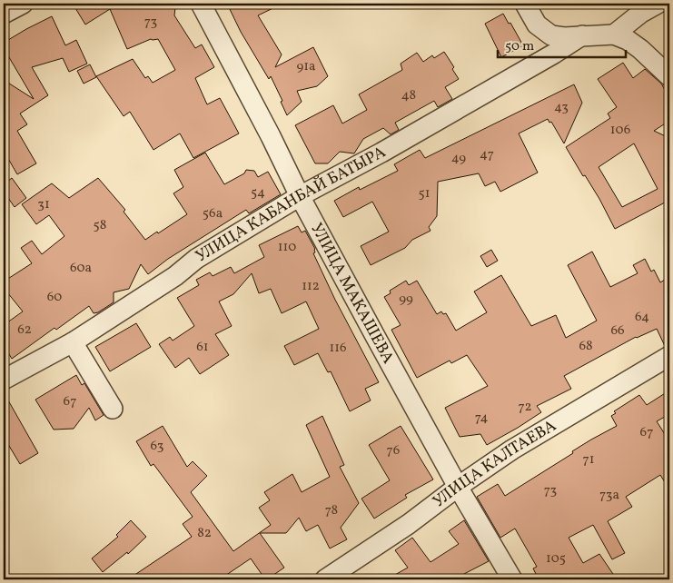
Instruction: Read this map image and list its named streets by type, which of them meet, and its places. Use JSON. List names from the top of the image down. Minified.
{"streets":{"street":["УЛИЦА КАБАНБАЙ БАТЫРА","УЛИЦА МАКАШЕВА","УЛИЦА КАЛТАЕВА"]},"crossings":[["УЛИЦА КАБАНБАЙ БАТЫРА","УЛИЦА МАКАШЕВА"],["УЛИЦА МАКАШЕВА","УЛИЦА КАЛТАЕВА"]],"house_numbers":["73","91а","48","43","106","47","49","54","51","31","56а","58","110","60а","112","60","99","64","62","66","68","61","116","67","72","74","67","63","76","71","73","73а","78","82","105"],"scale_bar":"50 m"}
